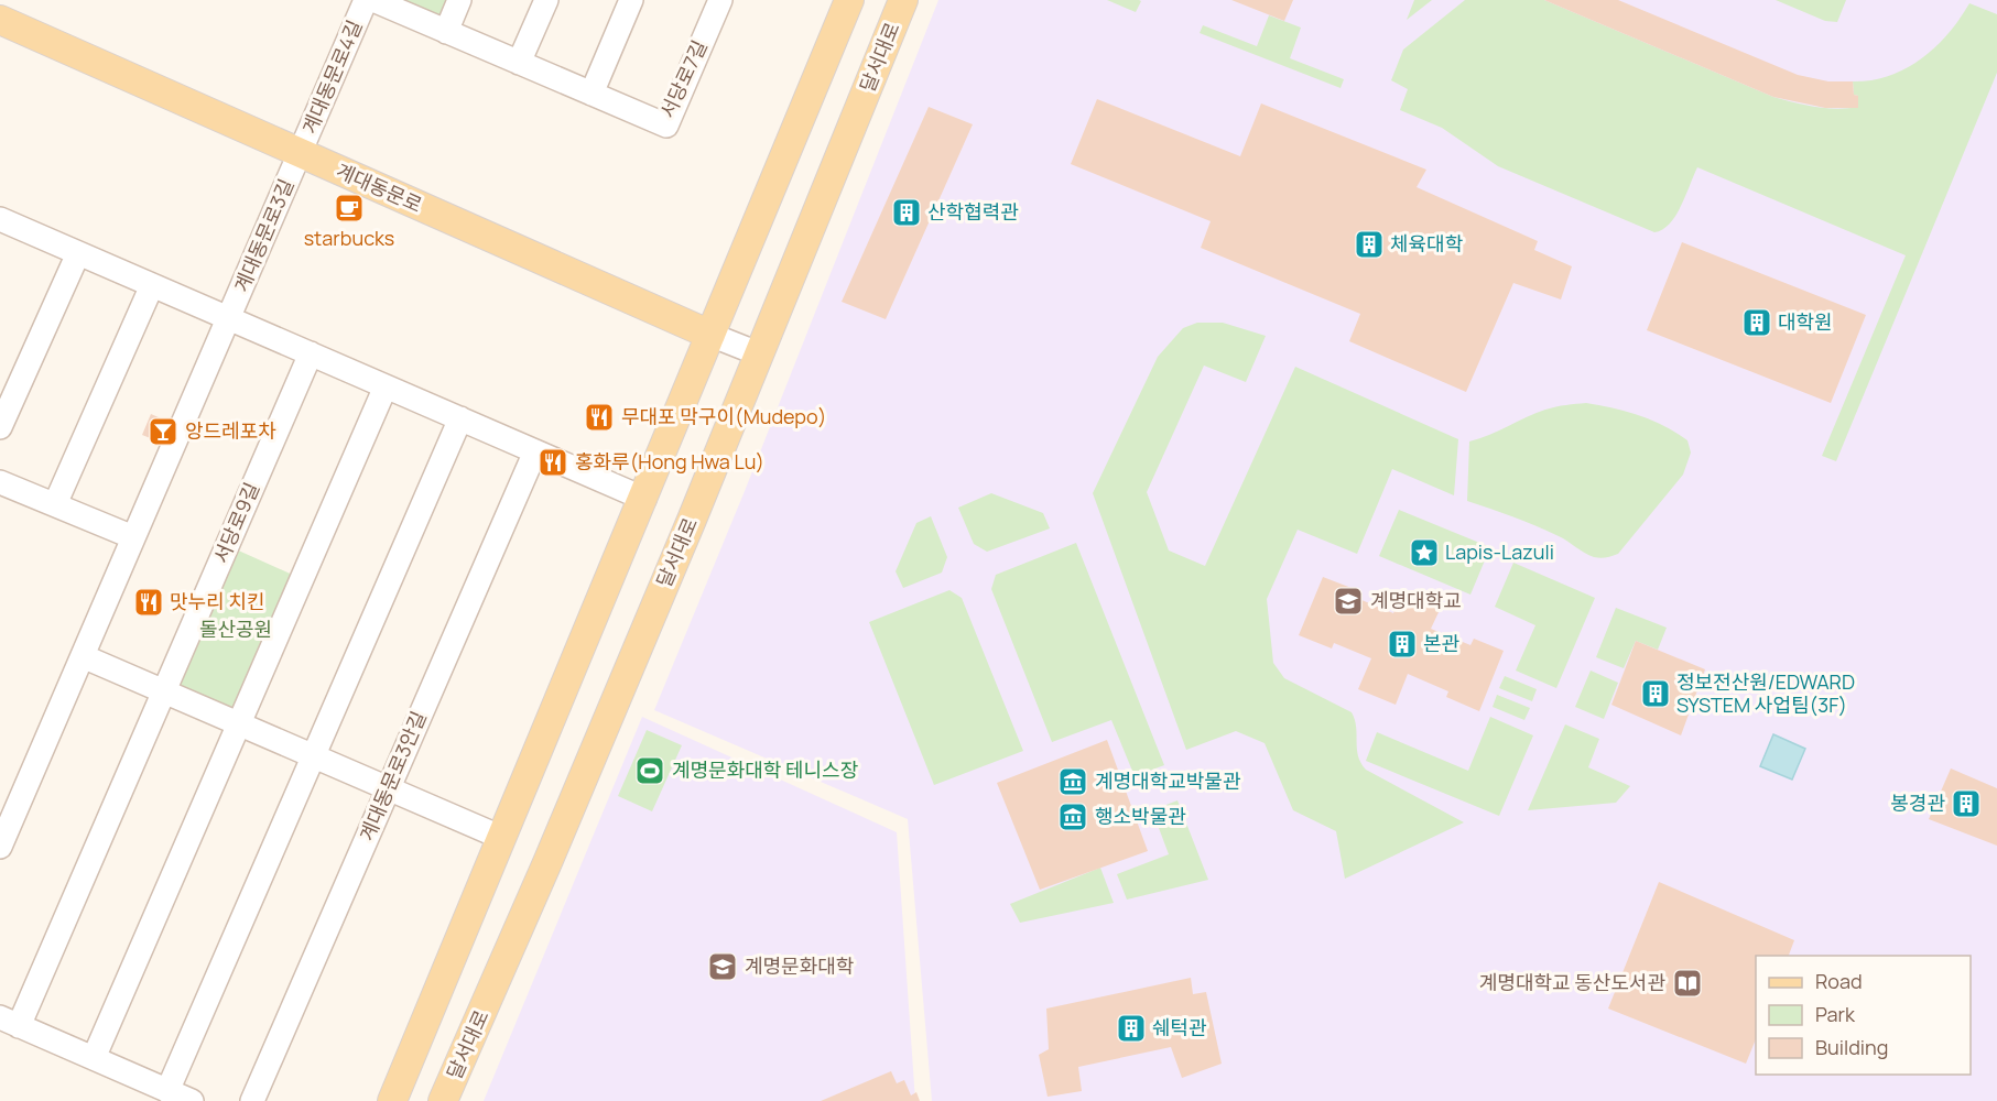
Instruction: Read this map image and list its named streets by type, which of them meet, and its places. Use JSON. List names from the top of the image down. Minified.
{"streets":{"main road":["달서대로","계대동문로"],"street":["계대동문로4길","서당로7길","계대동문로3길","서당로9길","계대동문로3안길"]},"crossings":[["달서대로","계대동문로"],["계대동문로4길","계대동문로"],["계대동문로4길","계대동문로3길"],["계대동문로","계대동문로3길"]],"parks":["돌산공원"],"places":{"cafe":["starbucks"],"building":["산학협력관","체육대학","대학원","본관","정보전산원/EDWARD SYSTEM 사업팀(3F)","봉경관","쉐턱관"],"restaurant":["무대포 막구이(Mudepo)","홍화루(Hong Hwa Lu)","맛누리 치킨"],"bar":["앙드레포차"],"place":["Lapis-Lazuli"],"school or university":["계명대학교","계명문화대학"],"sports":["계명문화대학 테니스장"],"museum":["계명대학교박물관","행소박물관"],"library":["계명대학교 동산도서관"]},"legend":["Road","Park","Building"]}
